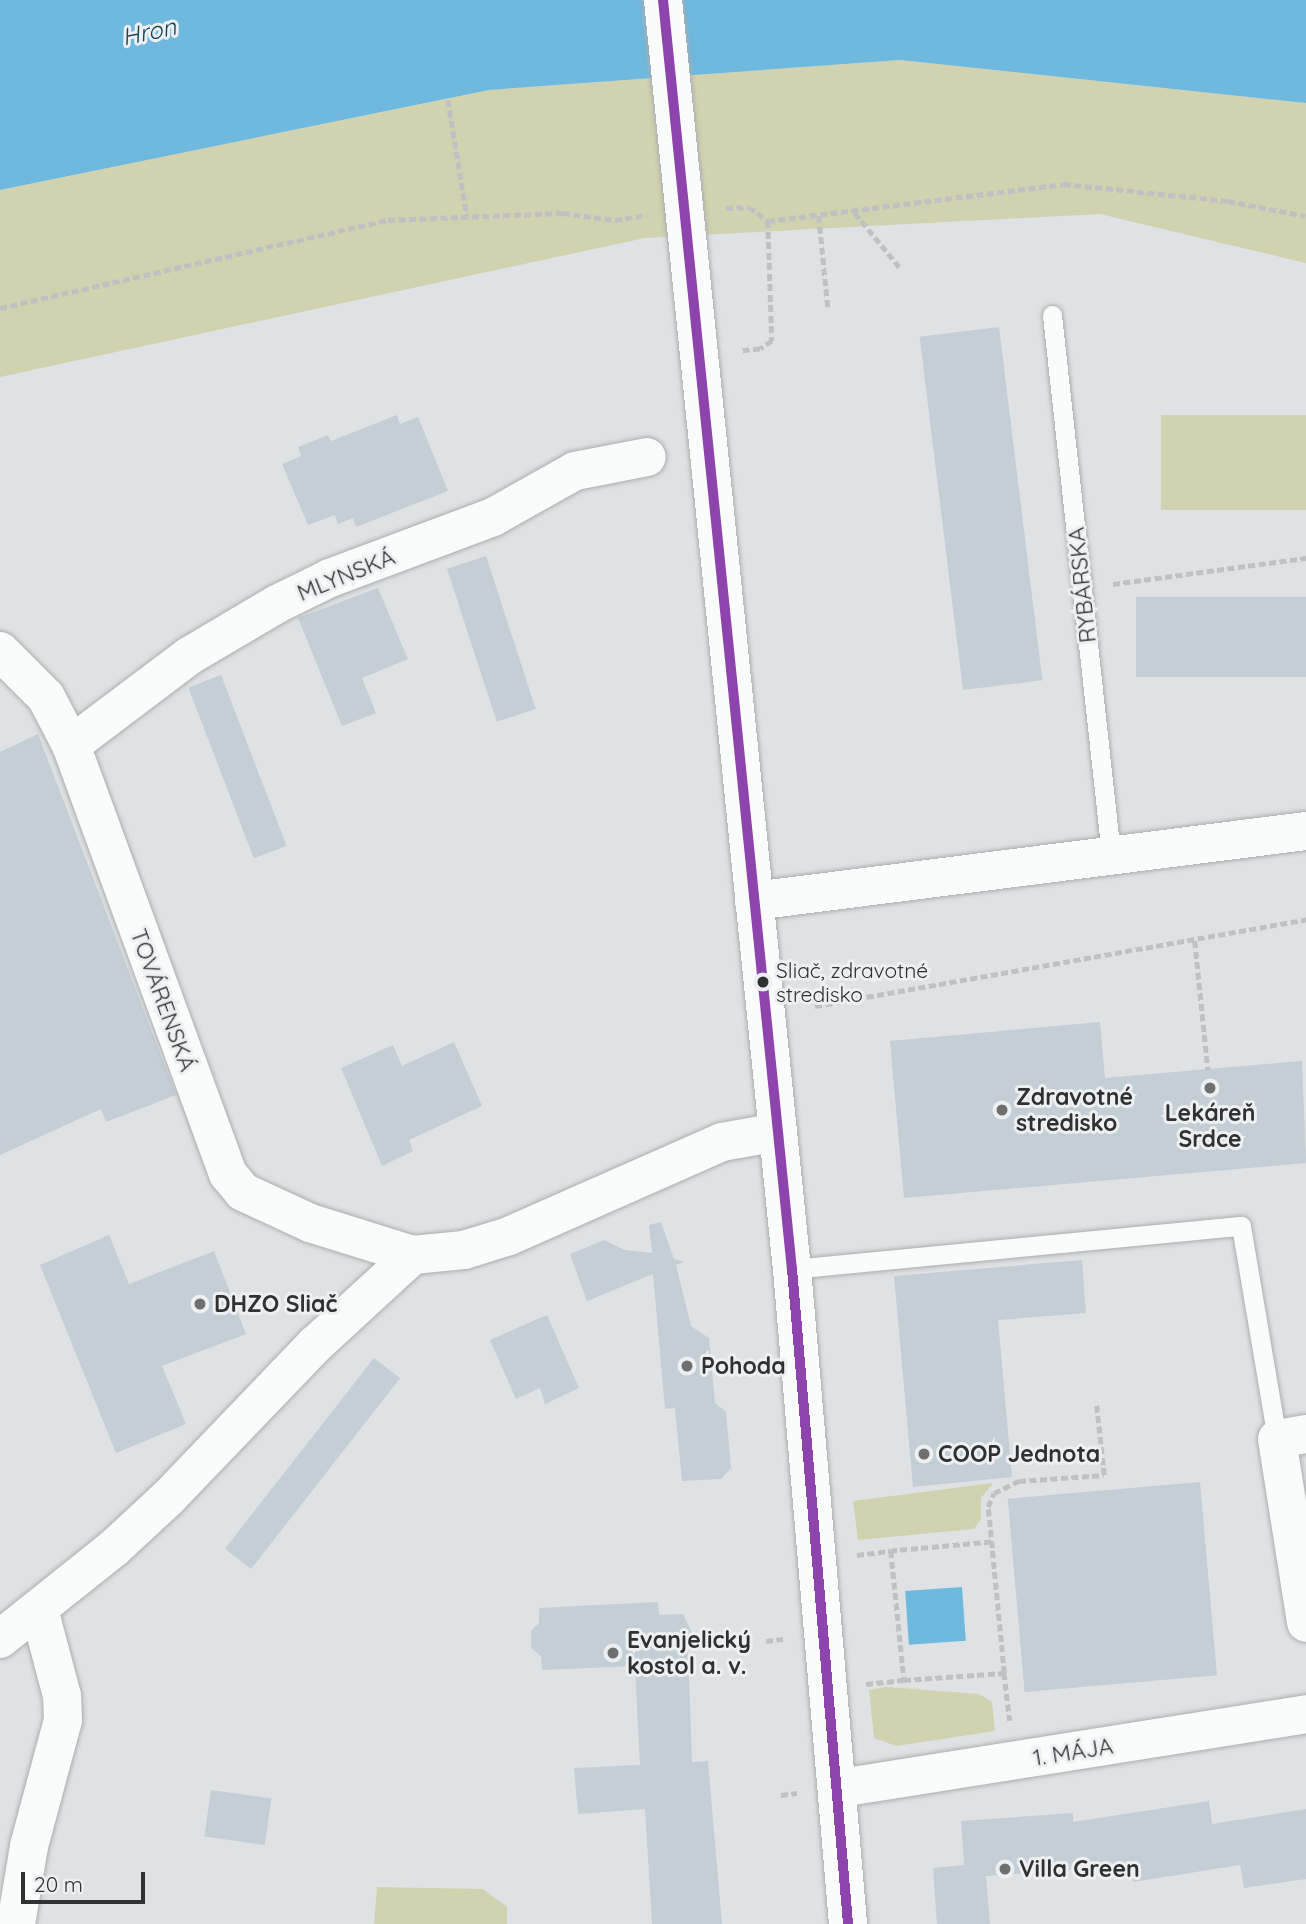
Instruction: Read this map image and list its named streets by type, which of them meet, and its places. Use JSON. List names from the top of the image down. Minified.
{"streets":{"street":["MLYNSKÁ","TOVÁRENSKÁ","1. MÁJA"],"lane":["RYBÁRSKA"]},"crossings":[["MLYNSKÁ","TOVÁRENSKÁ"]],"water":["Hron"],"places":["Sliač, zdravotné stredisko","Lekáreň Srdce","Zdravotné stredisko","DHZO Sliač","Pohoda","COOP Jednota","Evanjelický kostol a. v.","Villa Green"],"scale_bar":"20 m"}
